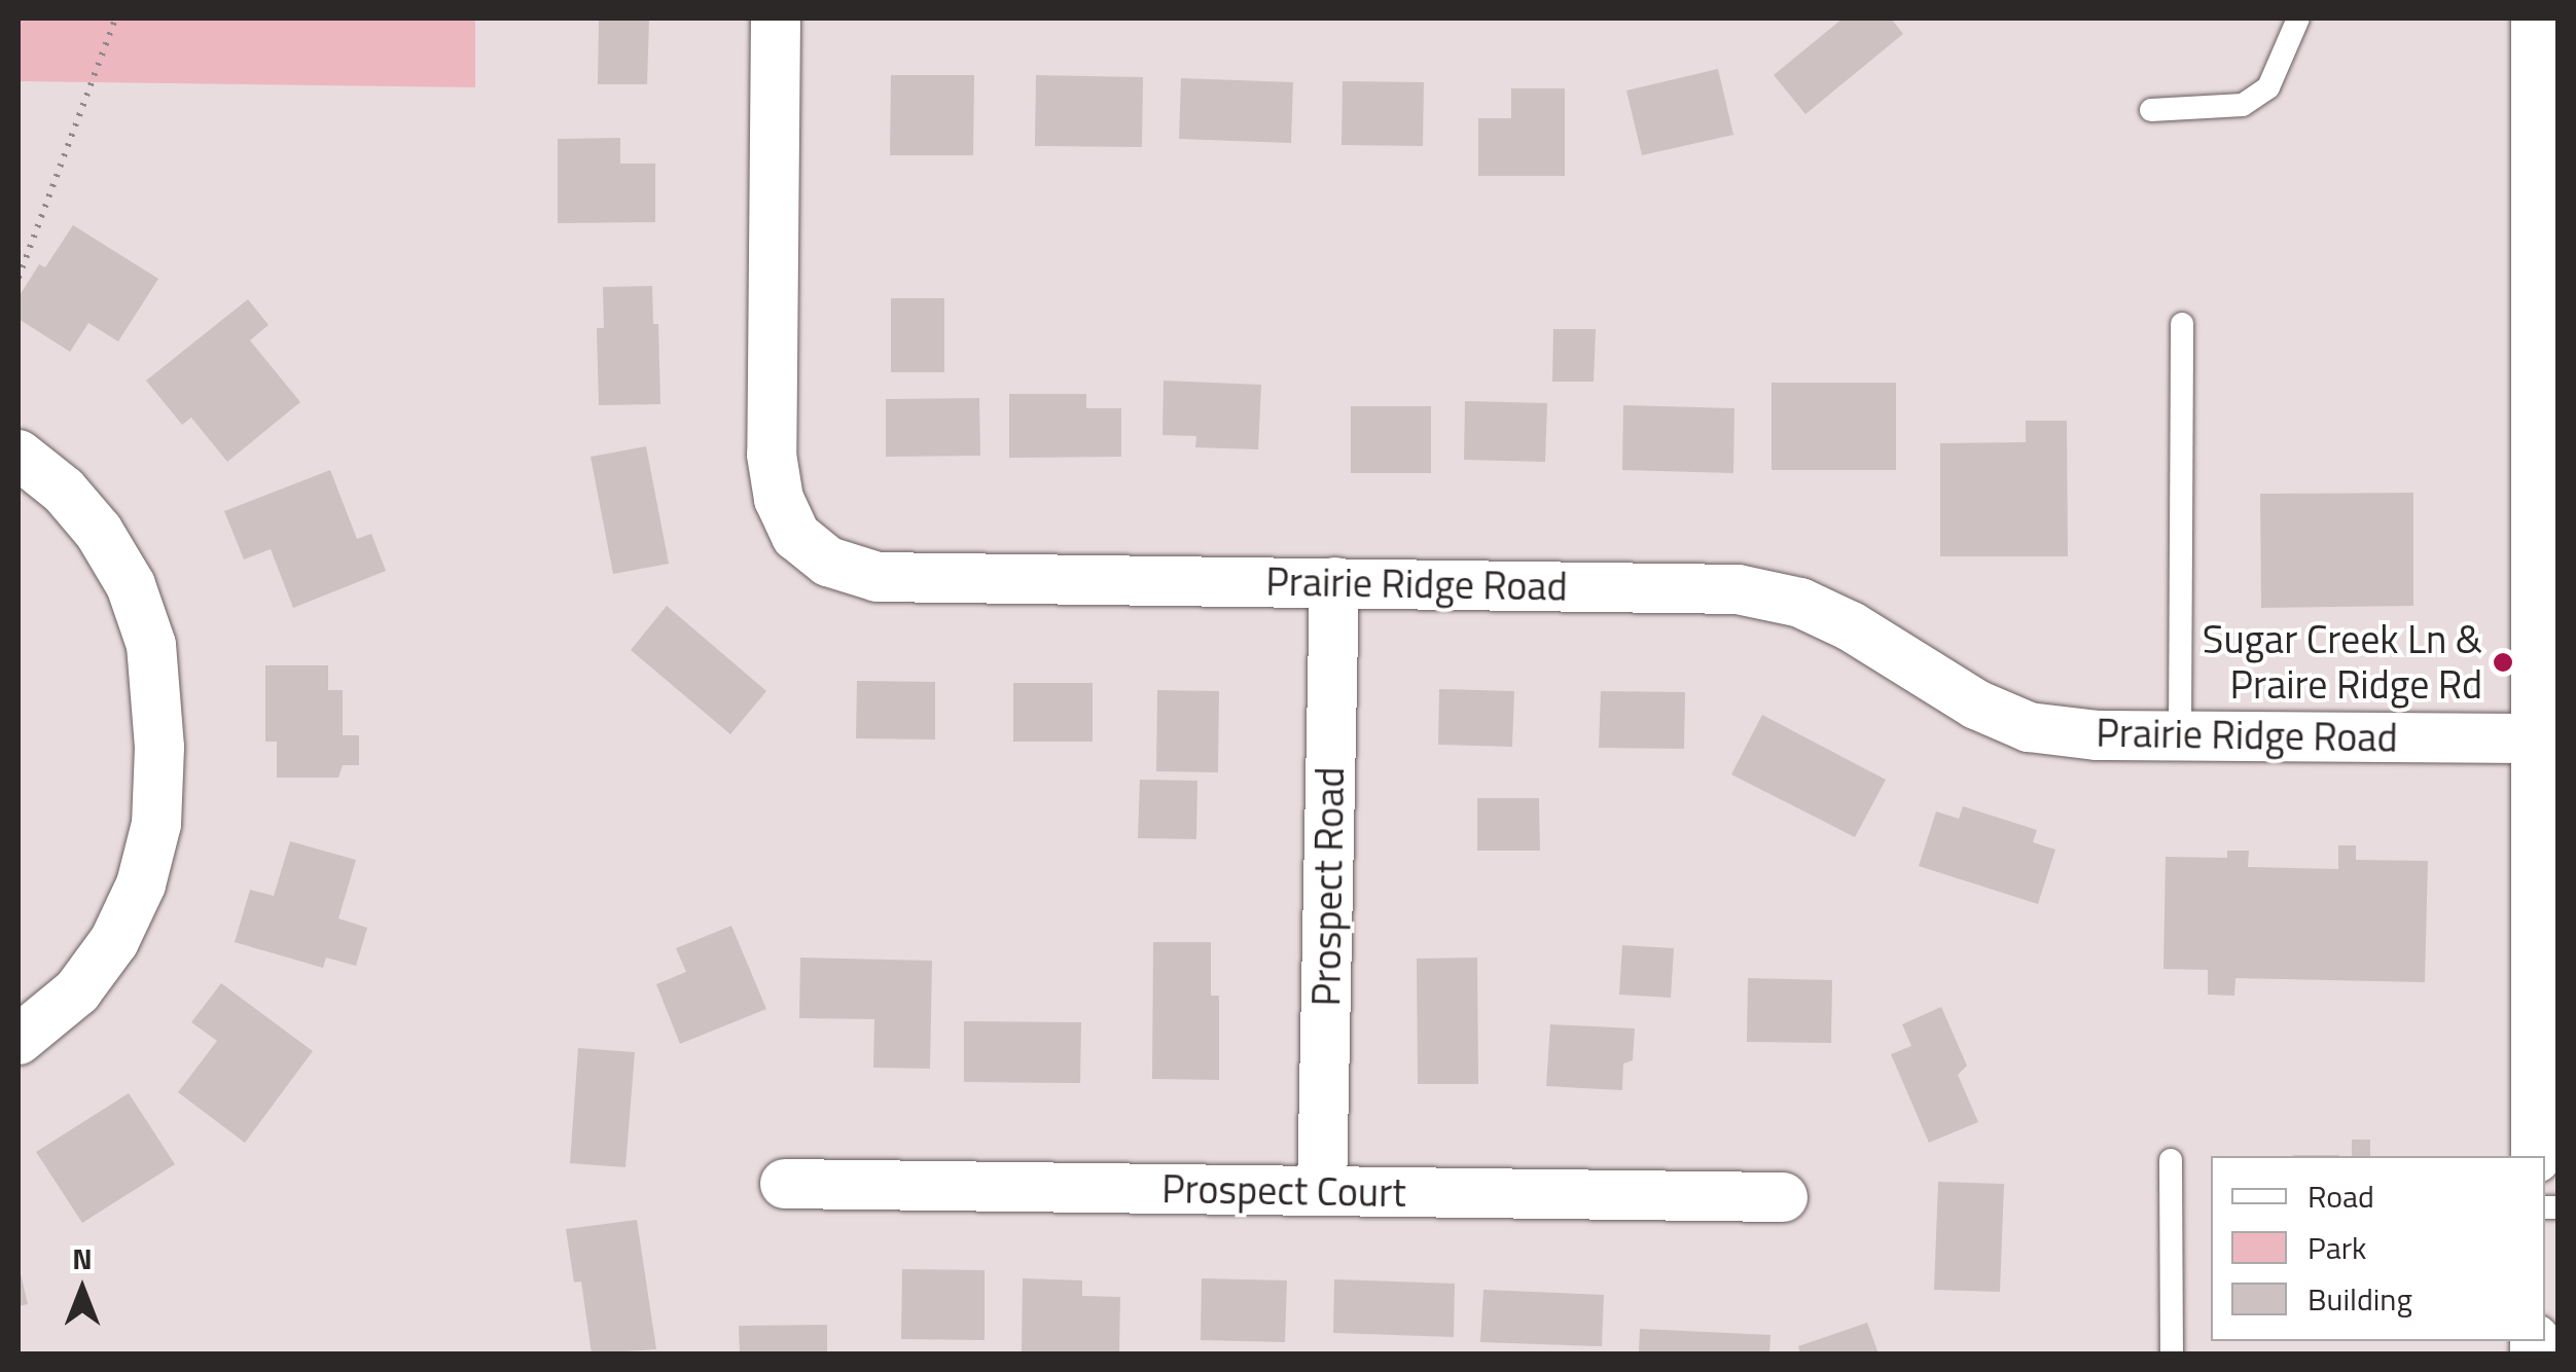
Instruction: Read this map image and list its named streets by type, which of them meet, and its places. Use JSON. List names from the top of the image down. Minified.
{"streets":{"street":["Prairie Ridge Road","Prospect Road","Prospect Court"]},"crossings":[["Prairie Ridge Road","Prospect Road"],["Prospect Road","Prospect Court"]],"places":["Sugar Creek Ln & Praire Ridge Rd"],"legend":["Road","Park","Building"],"north":"top"}
